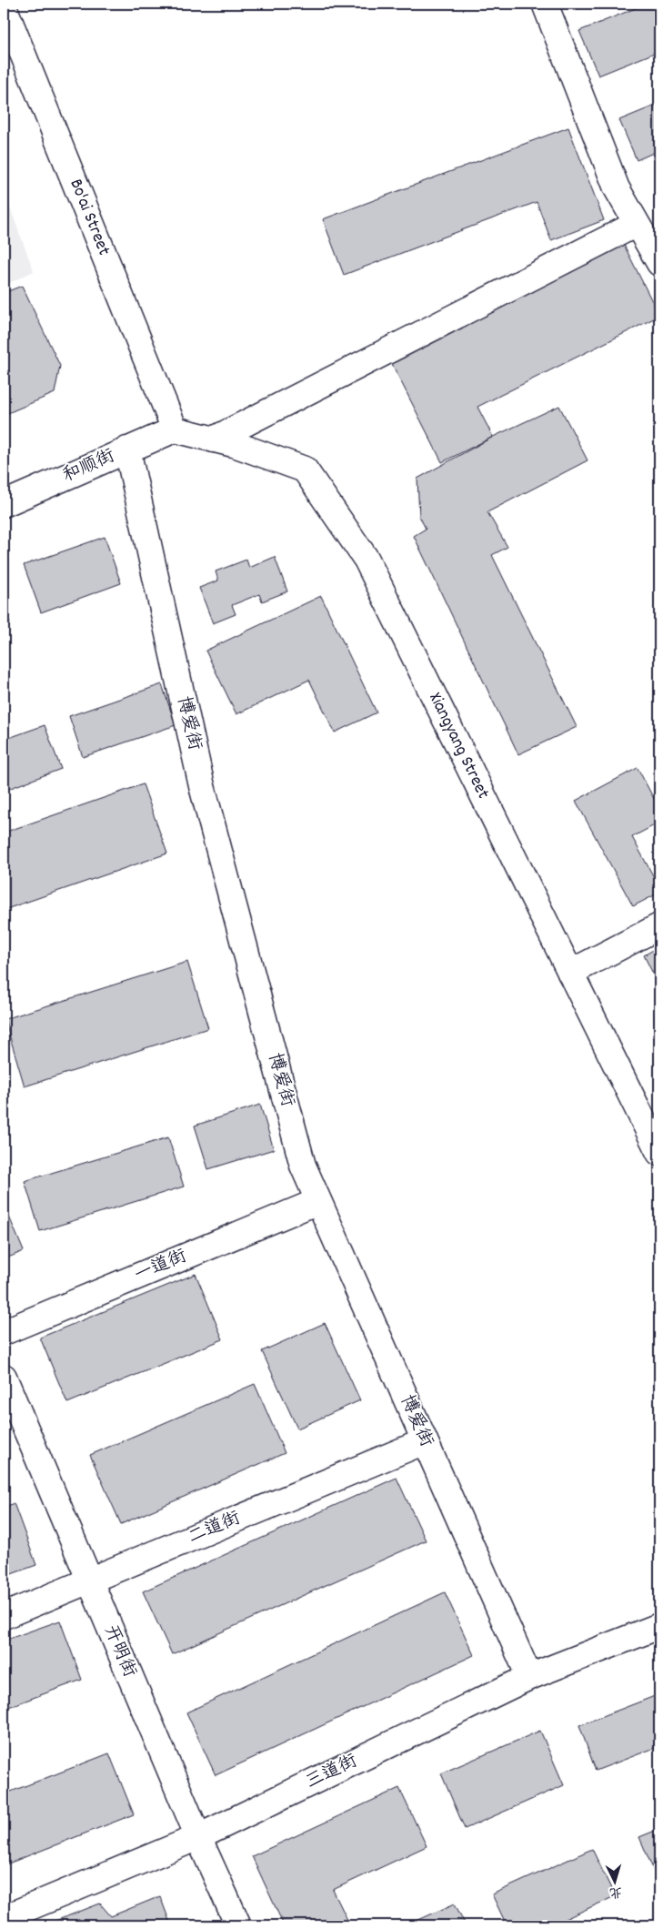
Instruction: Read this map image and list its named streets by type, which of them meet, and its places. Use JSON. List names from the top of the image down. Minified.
{"streets":{"street":["Bo'ai Street","和顺街","博爱街","Xiangyang Street","一道街","二道街","开明街","三道街"]},"crossings":[["Bo'ai Street","和顺街"],["Bo'ai Street","Xiangyang Street"],["和顺街","博爱街"],["和顺街","Xiangyang Street"],["博爱街","一道街"],["博爱街","二道街"],["博爱街","三道街"],["二道街","开明街"],["开明街","三道街"]],"north":"bottom"}
